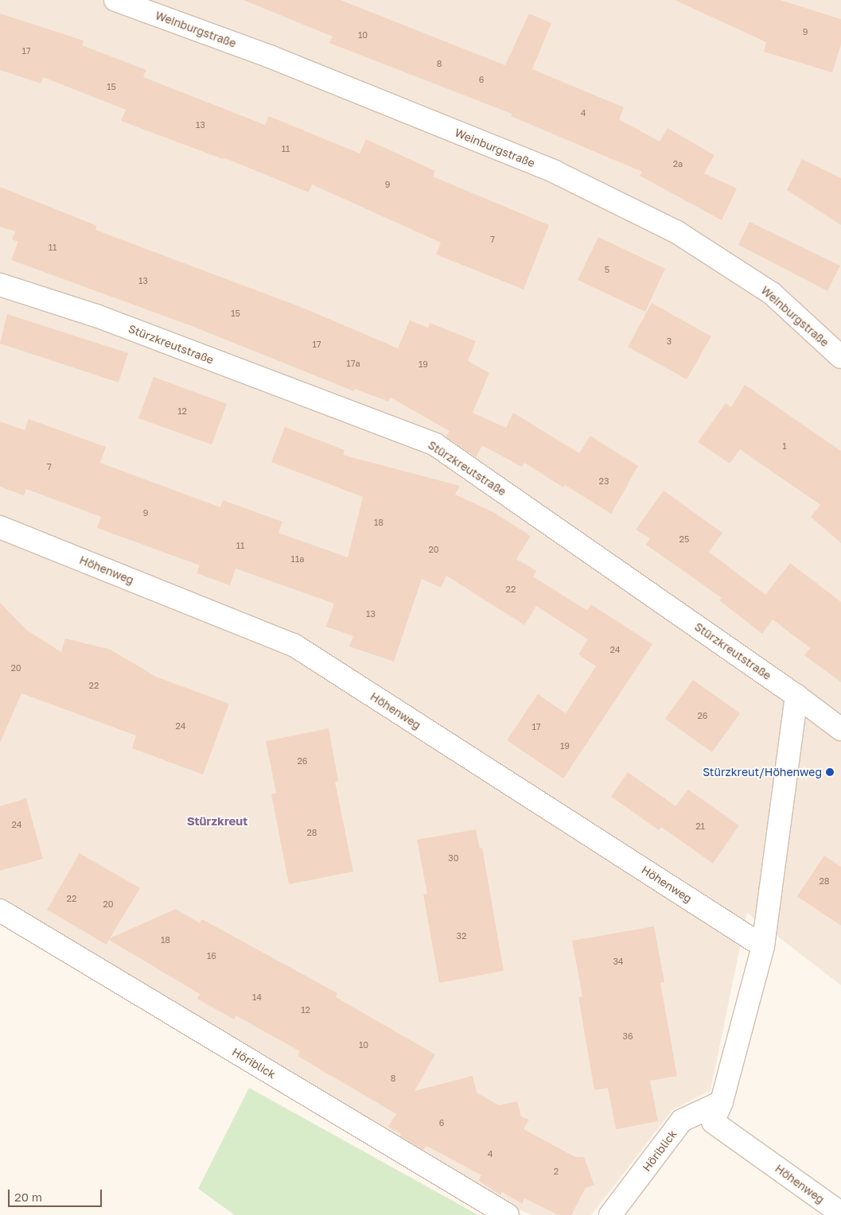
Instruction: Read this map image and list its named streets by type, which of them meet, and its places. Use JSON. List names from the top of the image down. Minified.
{"streets":{"street":["Weinburgstraße","Stürzkreutstraße","Höhenweg","Höriblick"]},"crossings":[["Stürzkreutstraße","Höhenweg"],["Höhenweg","Höriblick"]],"districts":["Stürzkreut"],"places":["Stürzkreut/Höhenweg"],"house_numbers":["9","10","17","8","6","15","4","13","11","2a","9","7","11","5","13","15","3","17","17a","19","12","1","7","23","9","18","25","11","20","11a","22","13","24","20","22","26","24","17","19","26","24","21","28","30","28","22","20","32","18","16","34","14","12","36","10","8","6","4","2"],"scale_bar":"20 m"}
